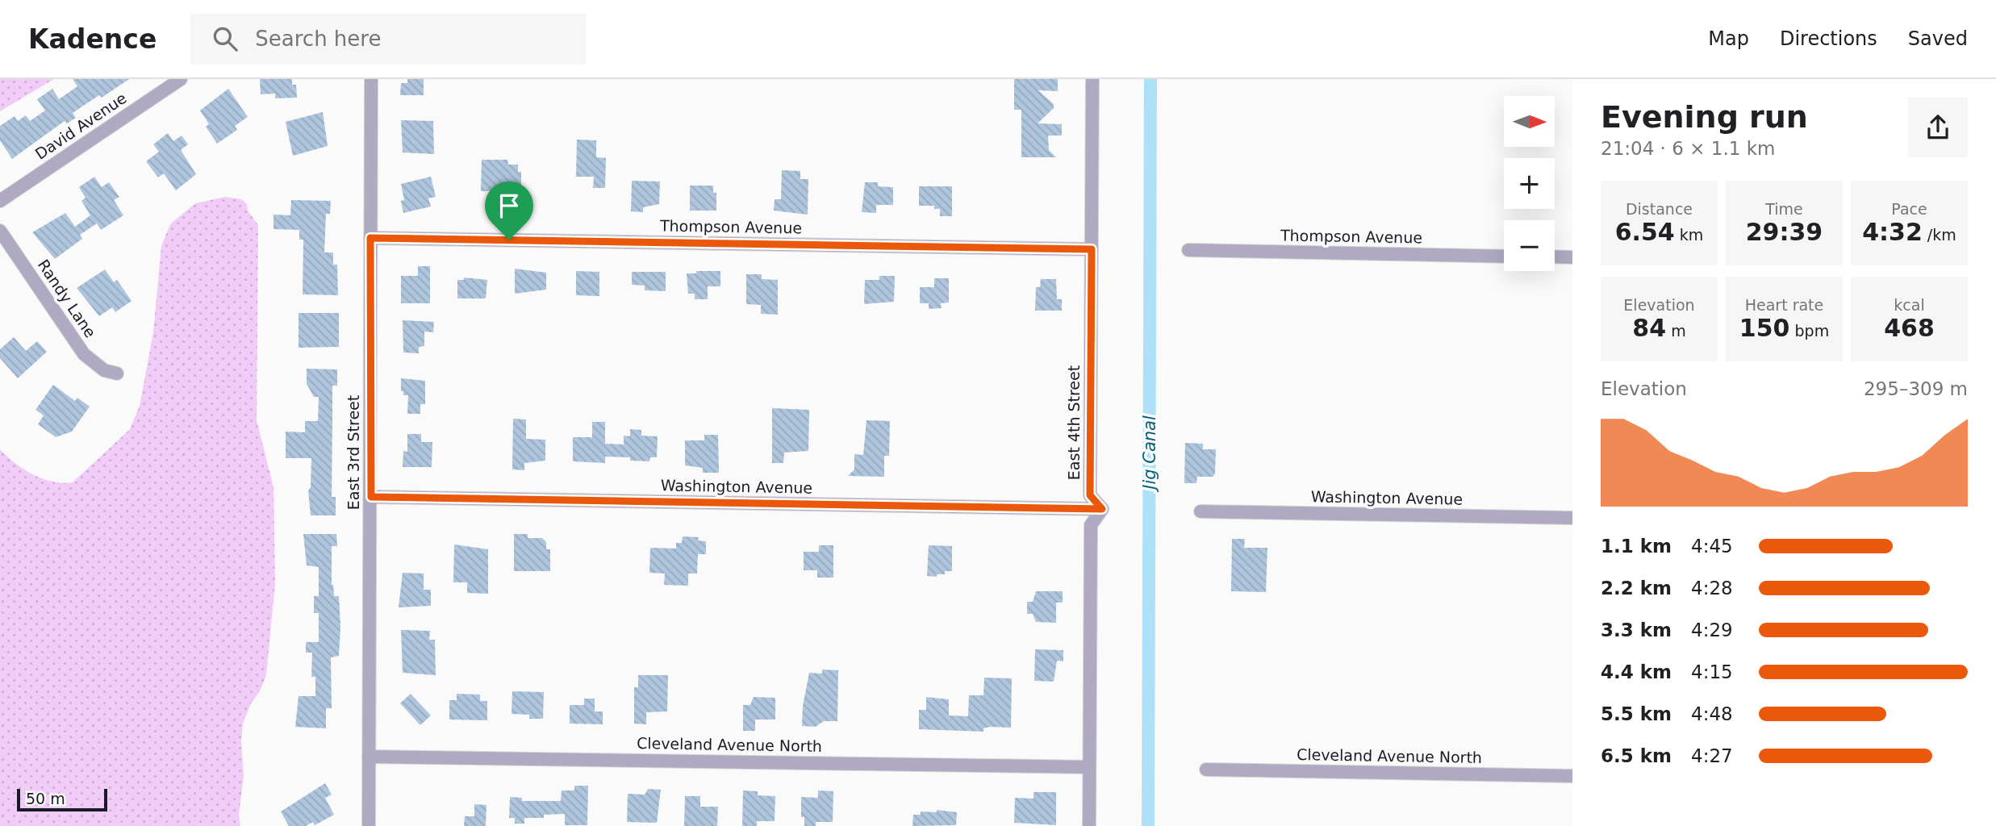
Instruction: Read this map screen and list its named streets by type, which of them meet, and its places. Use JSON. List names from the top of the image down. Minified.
{"streets":{"street":["David Avenue","Thompson Avenue","Randy Lane","East 4th Street","East 3rd Street","Washington Avenue","Cleveland Avenue North"]},"crossings":[["Thompson Avenue","East 4th Street"],["Thompson Avenue","East 3rd Street"],["East 4th Street","Washington Avenue"],["East 3rd Street","Washington Avenue"],["East 3rd Street","Cleveland Avenue North"]],"water":["Jig Canal"],"scale_bar":"50 m","north":"right","page":{"header":"Kadence","search":"Search here","nav":["Map","Directions","Saved"],"heading":["Evening run","21:04 · 6 × 1.1 km"],"map_buttons":["+","−"],"stats":[["Distance","6.54 km"],["Time","29:39"],["Pace","4:32 /km"],["Elevation","84 m"],["Heart rate","150 bpm"],["kcal","468"]],"chart":["Elevation","295–309 m"],"list":[{"name":"1.1 km","note":"4:45"},{"name":"2.2 km","note":"4:28"},{"name":"3.3 km","note":"4:29"},{"name":"4.4 km","note":"4:15"},{"name":"5.5 km","note":"4:48"},{"name":"6.5 km","note":"4:27"}],"scale":"50 m"}}
